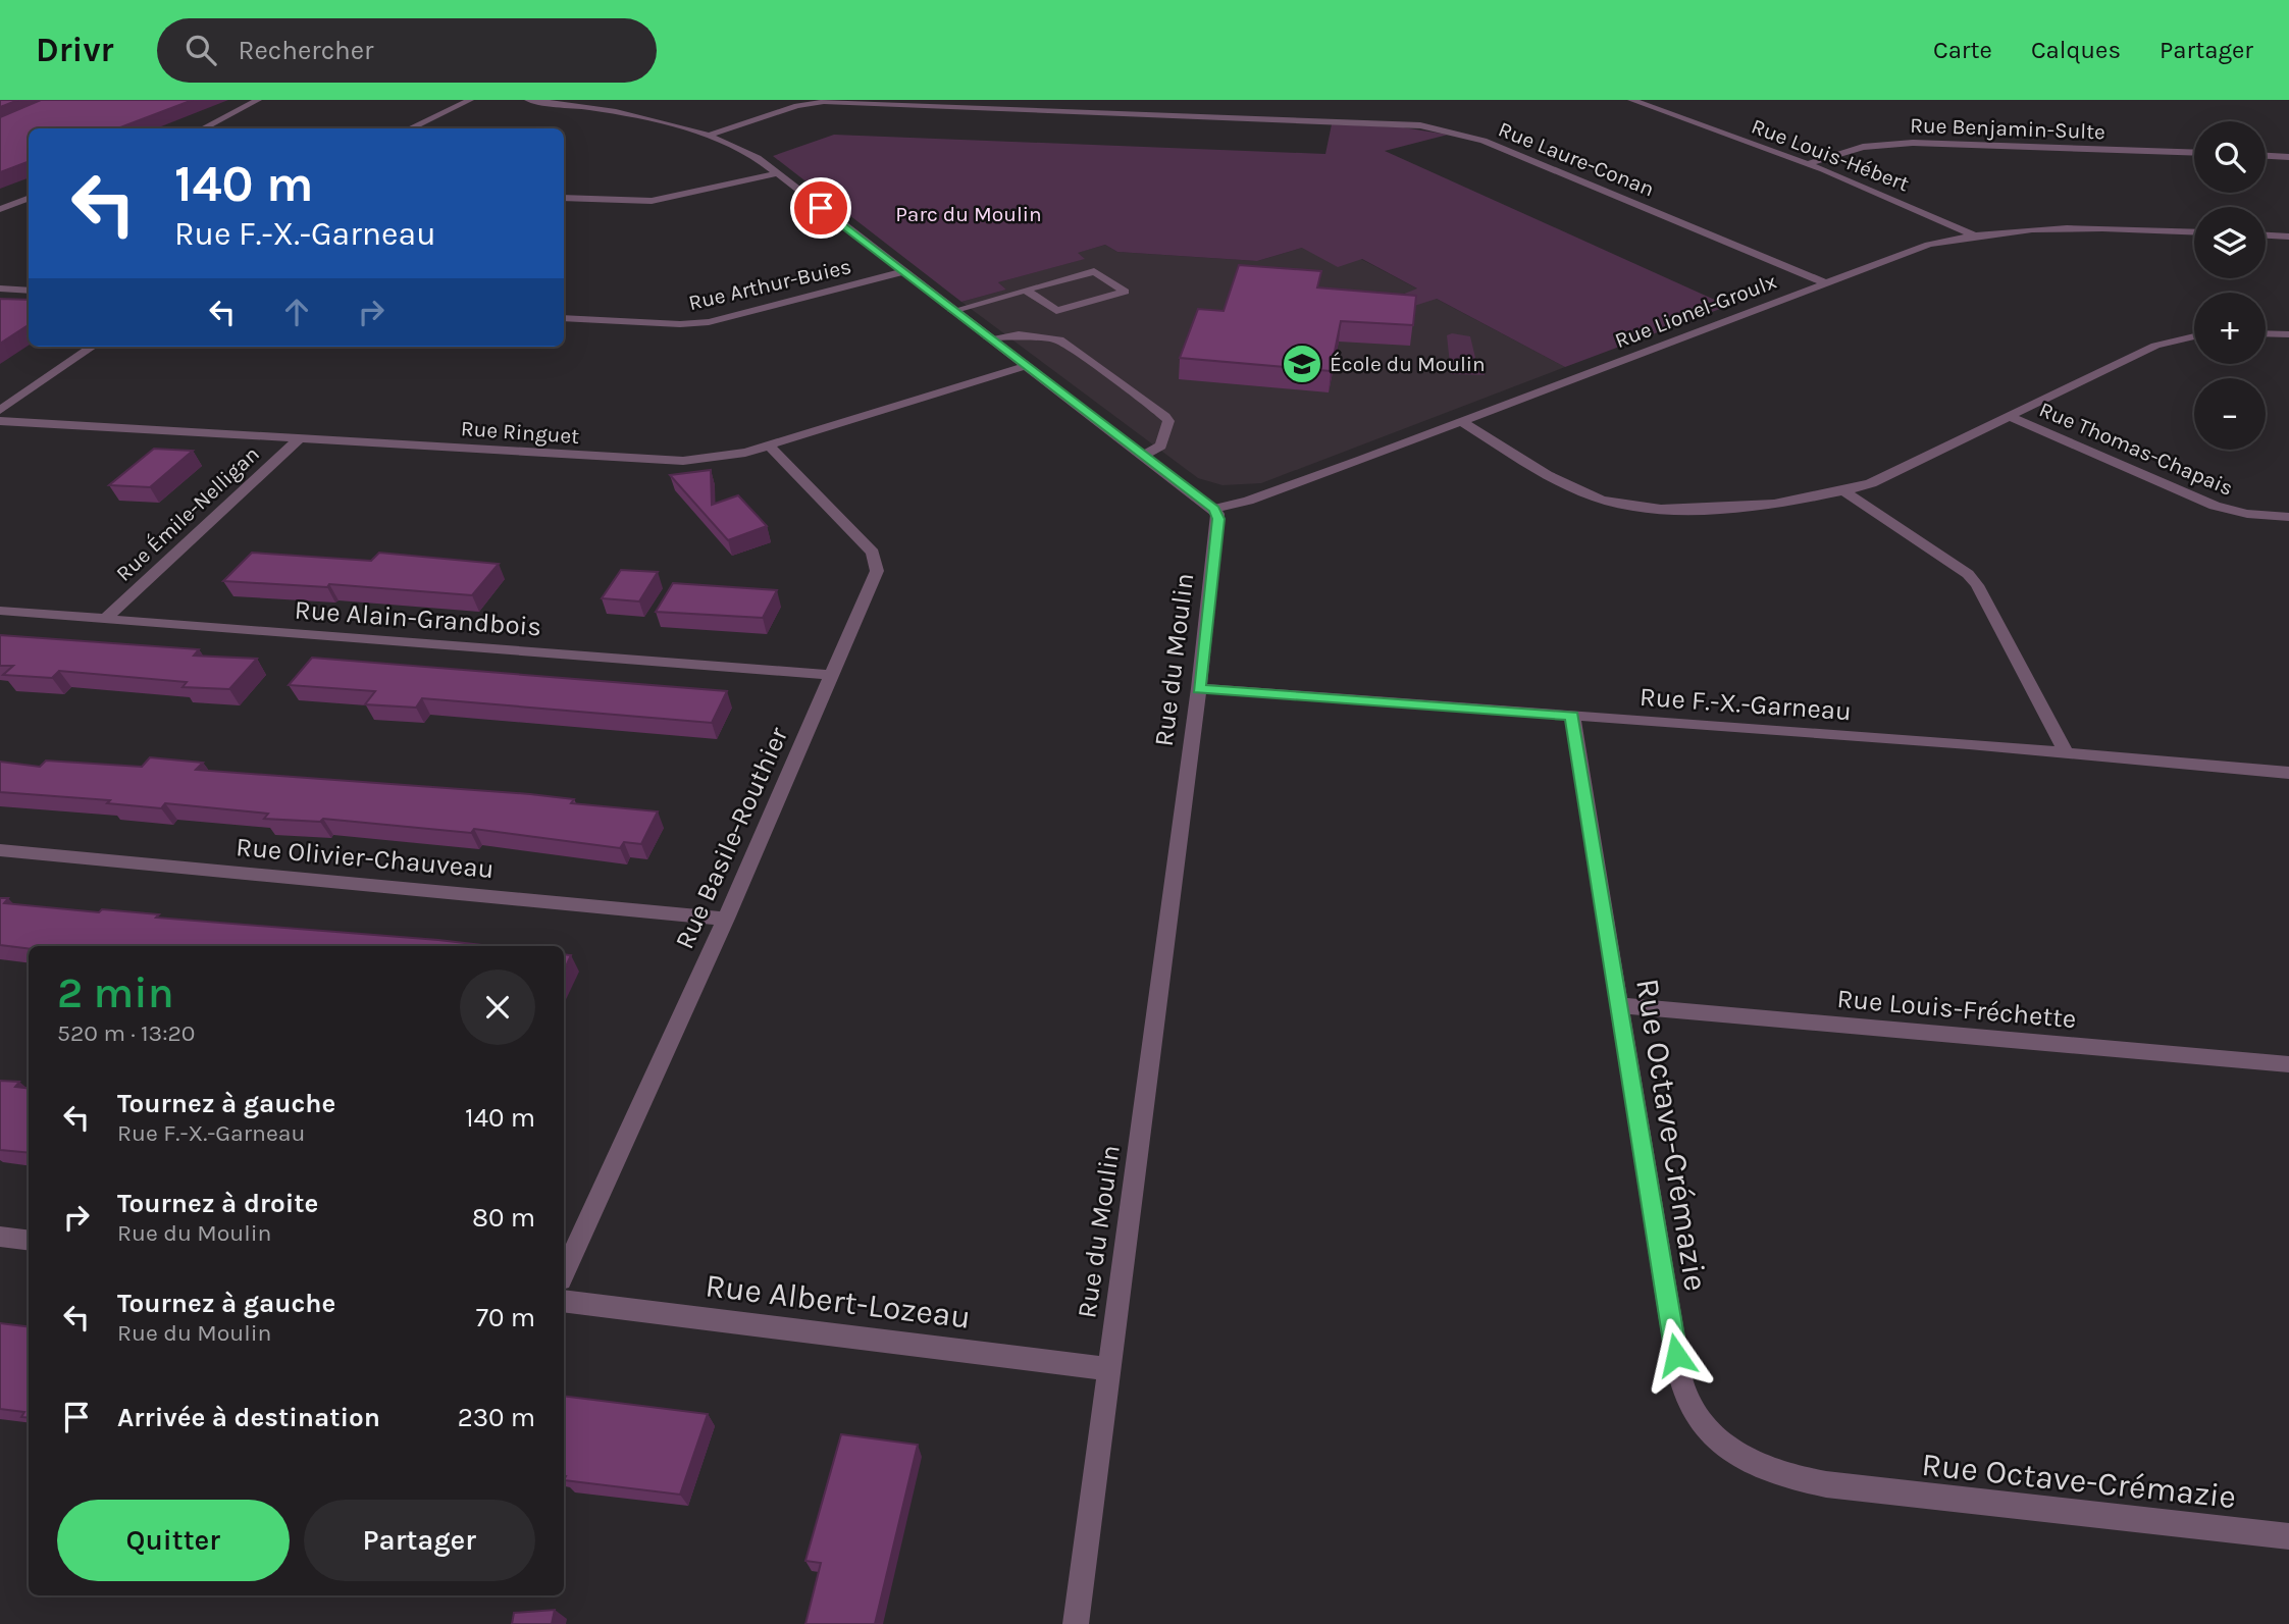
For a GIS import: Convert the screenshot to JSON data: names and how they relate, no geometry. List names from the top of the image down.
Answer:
{
  "streets": {
    "street": [
      "Rue Benjamin-Sulte",
      "Rue Louis-Hébert",
      "Rue Laure-Conan",
      "Rue Arthur-Buies",
      "Rue Lionel-Groulx",
      "Rue Ringuet",
      "Rue Thomas-Chapais",
      "Rue Émile-Nelligan",
      "Rue Alain-Grandbois",
      "Rue du Moulin",
      "Rue F.-X.-Garneau",
      "Rue Basile-Routhier",
      "Rue Olivier-Chauveau",
      "Rue Louis-Fréchette",
      "Rue Octave-Crémazie",
      "Rue Albert-Lozeau"
    ]
  },
  "crossings": [
    ["Rue Benjamin-Sulte", "Rue Louis-Hébert"],
    ["Rue Louis-Hébert", "Rue Lionel-Groulx"],
    ["Rue Laure-Conan", "Rue Lionel-Groulx"],
    ["Rue Lionel-Groulx", "Rue Thomas-Chapais"],
    ["Rue Lionel-Groulx", "Rue du Moulin"],
    ["Rue Ringuet", "Rue Émile-Nelligan"],
    ["Rue Ringuet", "Rue Basile-Routhier"],
    ["Rue Émile-Nelligan", "Rue Alain-Grandbois"],
    ["Rue Alain-Grandbois", "Rue Basile-Routhier"],
    ["Rue du Moulin", "Rue F.-X.-Garneau"],
    ["Rue du Moulin", "Rue Albert-Lozeau"],
    ["Rue F.-X.-Garneau", "Rue Octave-Crémazie"],
    ["Rue Basile-Routhier", "Rue Olivier-Chauveau"],
    ["Rue Louis-Fréchette", "Rue Octave-Crémazie"]
  ],
  "parks": ["Parc du Moulin"],
  "places": {
    "school or university": ["École du Moulin"]
  },
  "page": {
    "header": "Drivr",
    "search": "Rechercher",
    "nav": ["Carte", "Calques", "Partager"],
    "map_buttons": ["+", "−"],
    "turn": ["140 m", "Rue F.-X.-Garneau"],
    "heading": ["2 min", "520 m · 13:20"],
    "list": [
      {
        "name": "Tournez à gauche",
        "note": "Rue F.-X.-Garneau",
        "value": "140 m"
      },
      {
        "name": "Tournez à droite",
        "note": "Rue du Moulin",
        "value": "80 m"
      },
      {
        "name": "Tournez à gauche",
        "note": "Rue du Moulin",
        "value": "70 m"
      },
      {
        "name": "Arrivée à destination",
        "value": "230 m"
      }
    ],
    "buttons": ["Quitter", "Partager"]
  }
}
